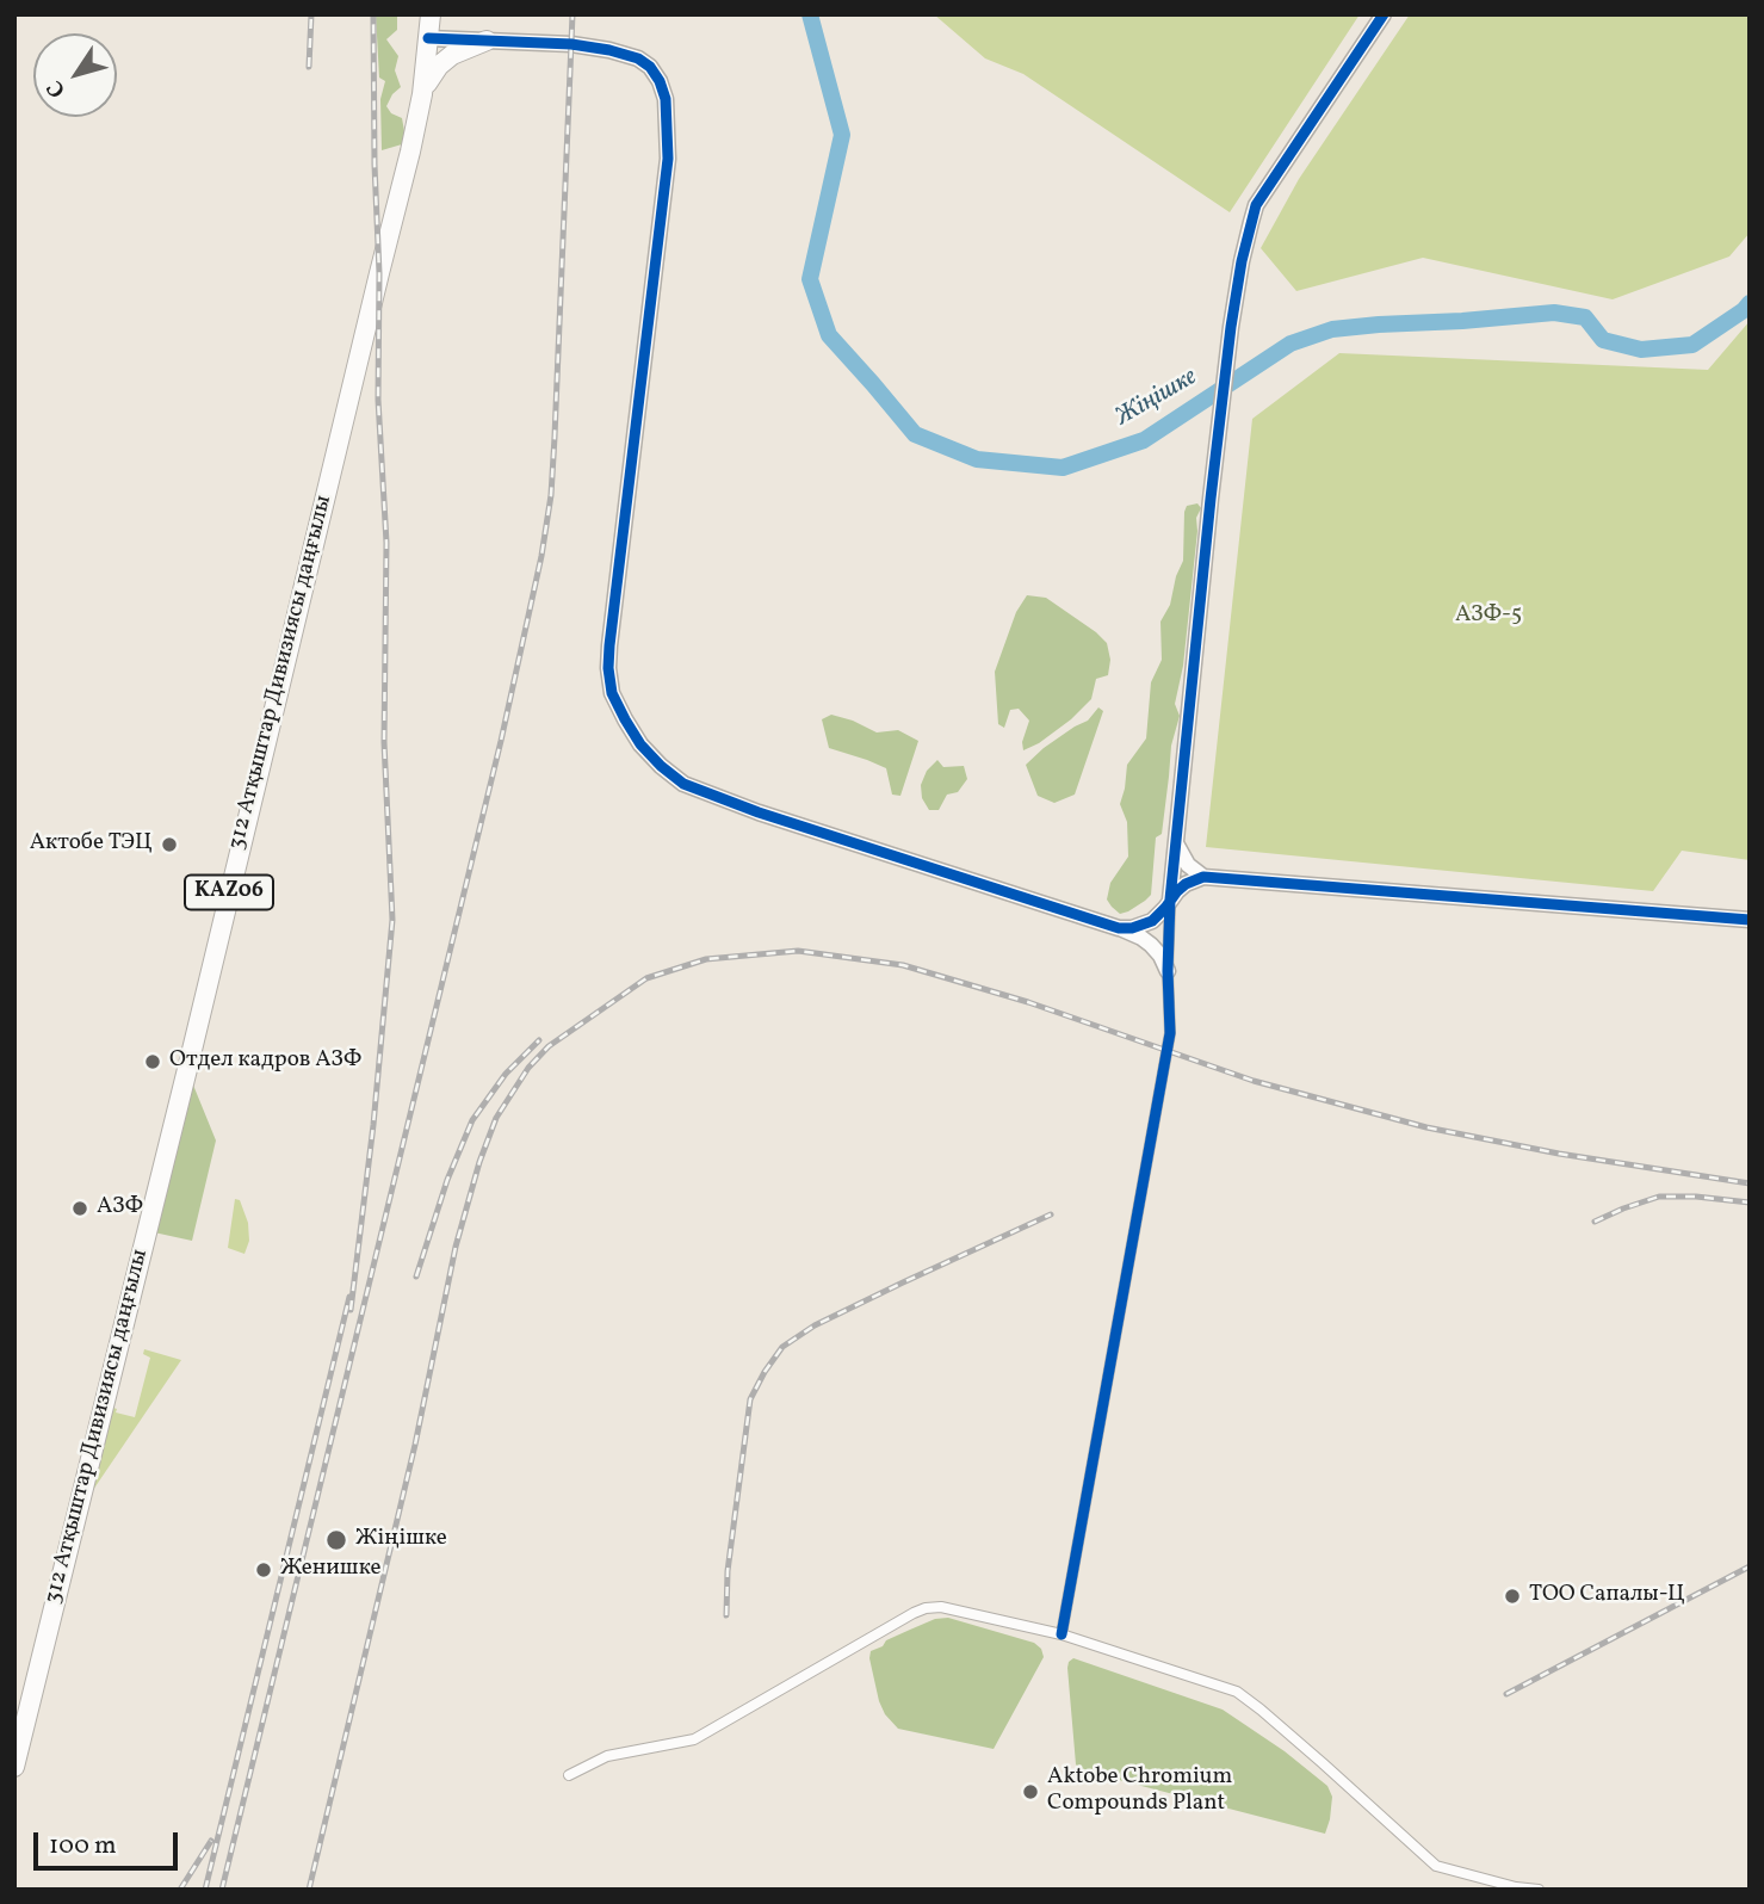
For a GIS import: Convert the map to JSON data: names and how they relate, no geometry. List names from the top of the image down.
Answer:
{
  "streets": {
    "highway": ["312 Атқыштар Дивизиясы даңғылы", "KАZ06"]
  },
  "water": ["Жіңішке"],
  "parks": ["АЗФ-5"],
  "places": [
    "Актобе ТЭЦ",
    "Отдел кадров АЗФ",
    "АЗФ",
    "Жіңішке",
    "Женишке",
    "ТОО Сапалы-Ц",
    "Aktobe Chromium Compounds Plant"
  ],
  "scale_bar": "100 m",
  "north": "bottom left"
}
